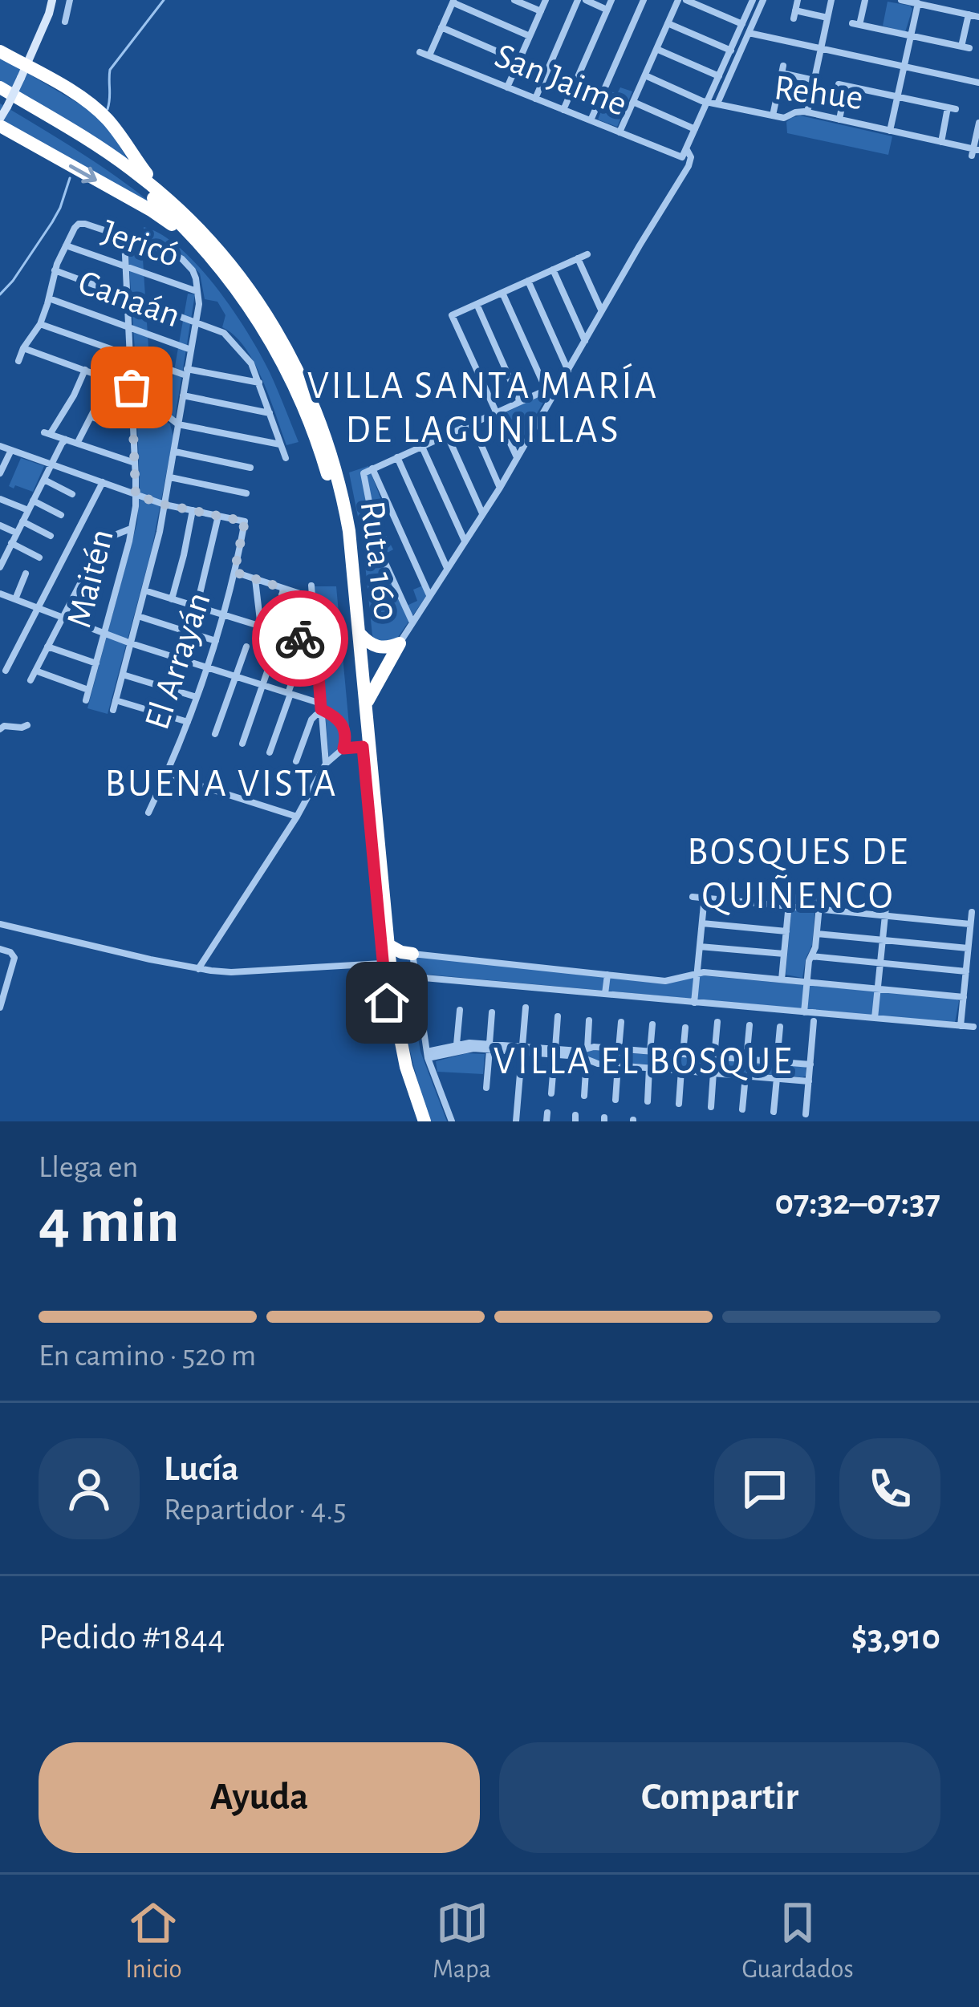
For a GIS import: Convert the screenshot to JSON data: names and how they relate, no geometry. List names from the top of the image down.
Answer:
{
  "streets": {
    "highway": ["Ruta 160"],
    "street": [
      "San Jaime",
      "Rehue",
      "Jericó",
      "Canaán",
      "Maitén",
      "El Arrayán"
    ]
  },
  "crossings": [
    ["Jericó", "Maitén"],
    ["Canaán", "Maitén"]
  ],
  "districts": [
    "VILLA SANTA MARÍA DE LAGUNILLAS",
    "BUENA VISTA",
    "BOSQUES DE QUIÑENCO",
    "VILLA EL BOSQUE"
  ],
  "page": {
    "heading": ["4 min", "Llega en", "07:32–07:37"],
    "panel": [
      "Lucía",
      "Repartidor · 4.5",
      "Pedido #1844",
      "$3,910"
    ],
    "bar": "En camino · 520 m",
    "buttons": ["Ayuda", "Compartir"],
    "tabs": ["Inicio", "Mapa", "Guardados"]
  }
}
